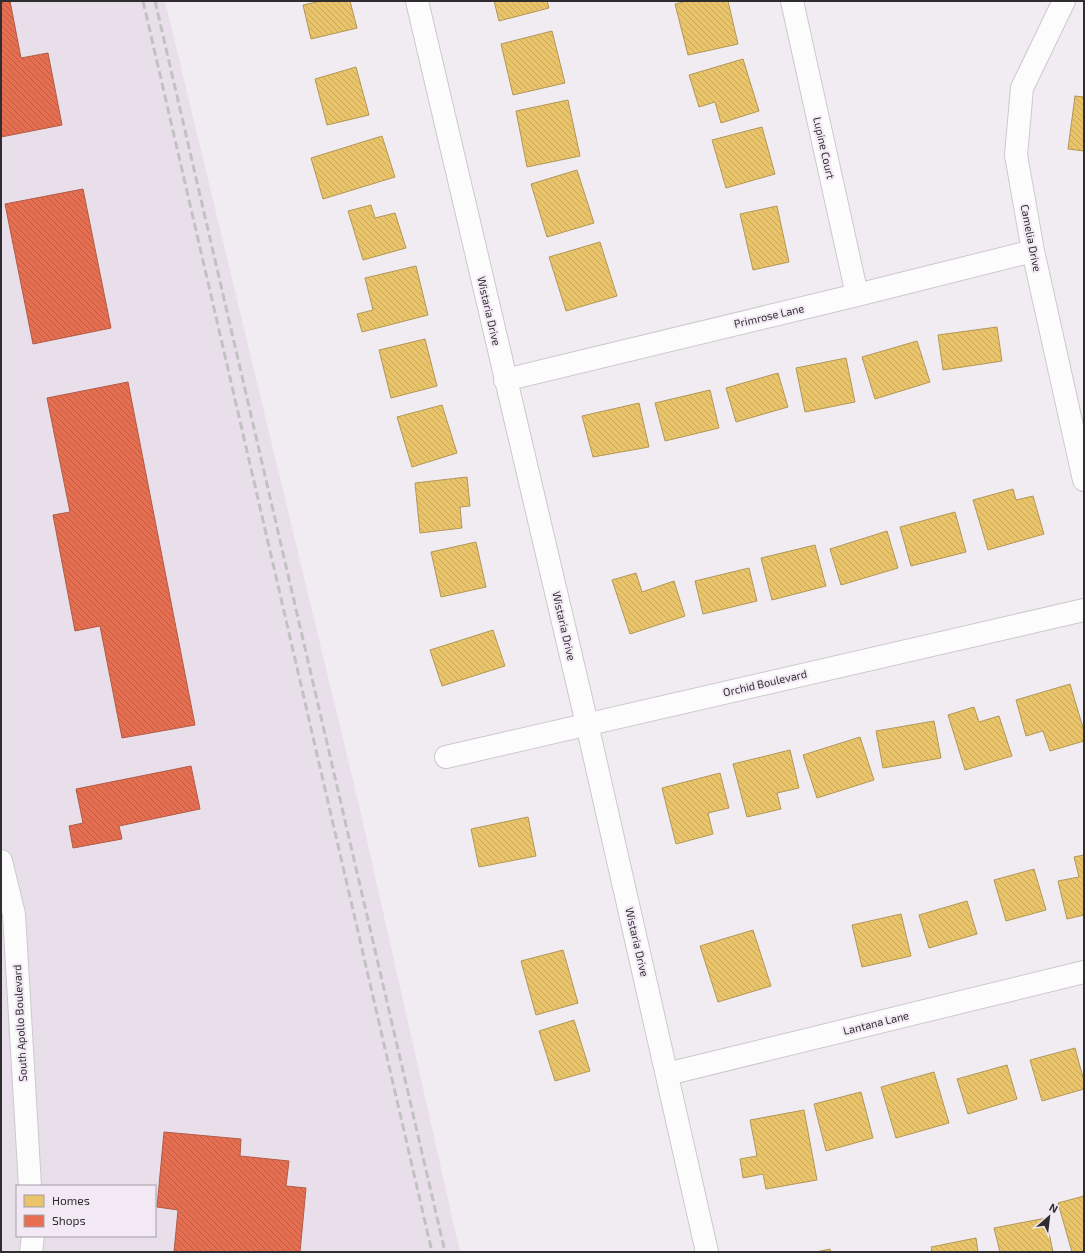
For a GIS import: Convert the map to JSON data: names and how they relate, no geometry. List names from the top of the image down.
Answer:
{
  "streets": {
    "street": [
      "Lupine Court",
      "Camelia Drive",
      "Wistaria Drive",
      "Primrose Lane",
      "Orchid Boulevard",
      "South Apollo Boulevard",
      "Lantana Lane"
    ]
  },
  "crossings": [
    ["Lupine Court", "Primrose Lane"],
    ["Camelia Drive", "Primrose Lane"],
    ["Wistaria Drive", "Primrose Lane"],
    ["Wistaria Drive", "Orchid Boulevard"],
    ["Wistaria Drive", "Lantana Lane"]
  ],
  "legend": ["Homes", "Shops"],
  "north": "top right"
}
